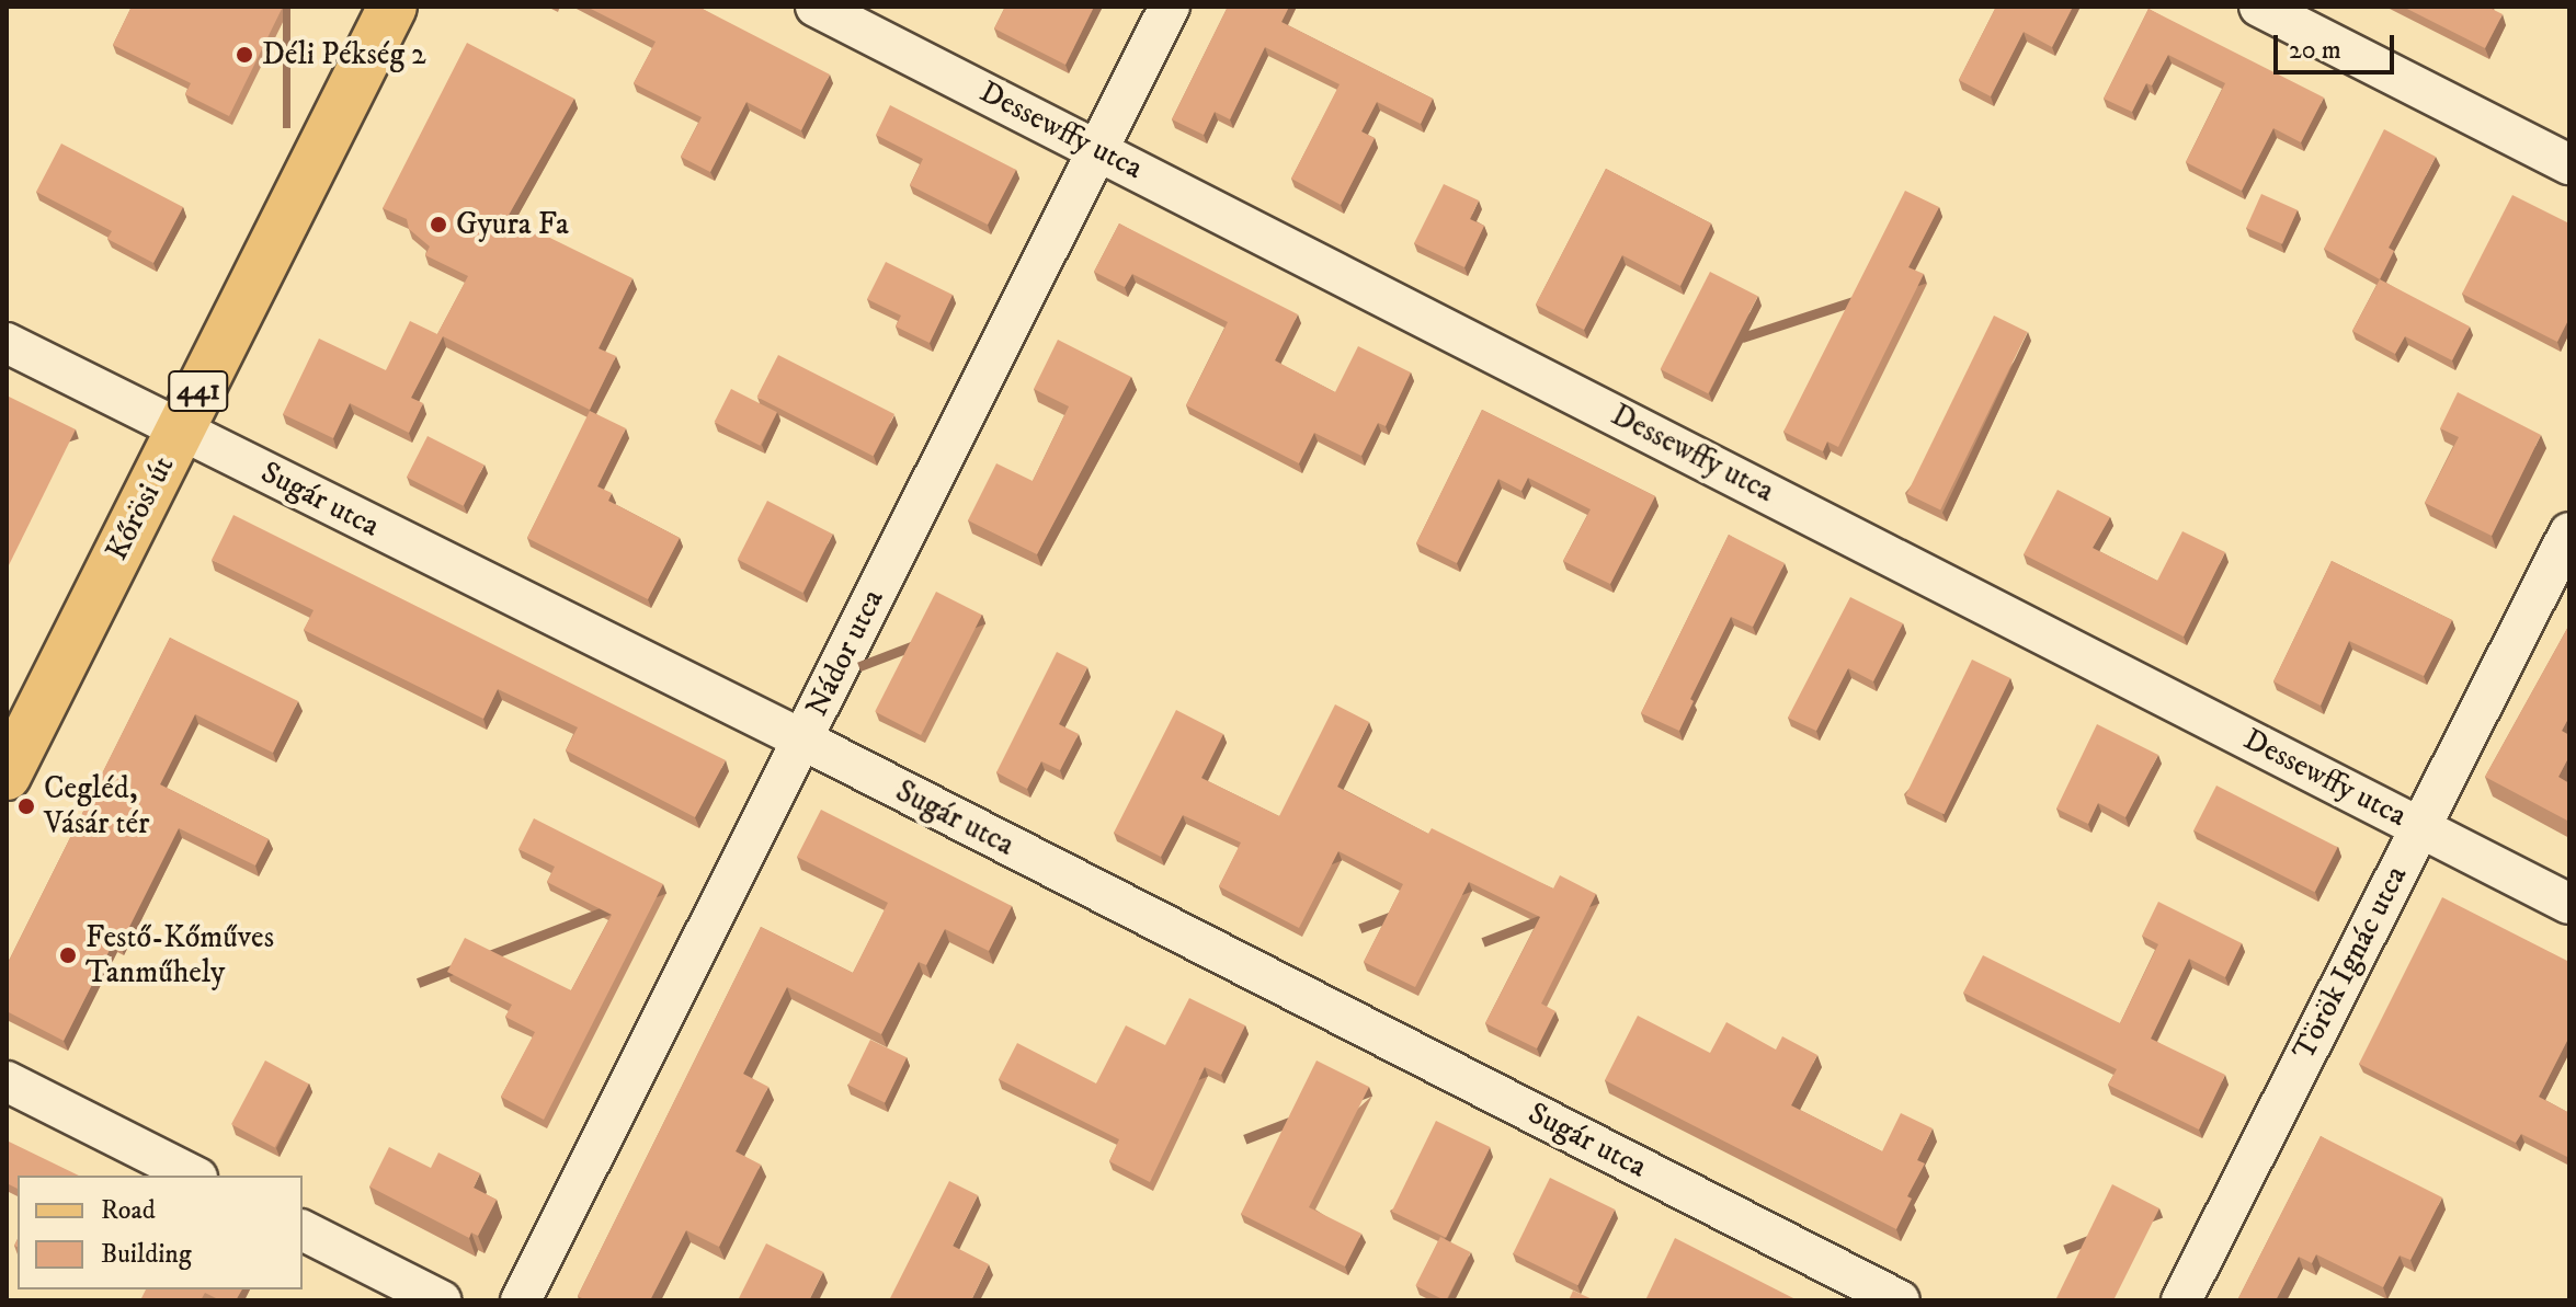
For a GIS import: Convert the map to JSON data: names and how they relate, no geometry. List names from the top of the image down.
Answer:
{
  "streets": {
    "main road": ["441", "Kőrösi út"],
    "street": [
      "Dessewffy utca",
      "Sugár utca",
      "Nádor utca",
      "Török Ignác utca"
    ]
  },
  "crossings": [
    ["Dessewffy utca", "Nádor utca"],
    ["Dessewffy utca", "Török Ignác utca"],
    ["Sugár utca", "Kőrösi út"],
    ["Sugár utca", "Nádor utca"]
  ],
  "places": [
    "Déli Pékség 2",
    "Gyura Fa",
    "Cegléd, Vásár tér",
    "Festő-Kőműves Tanműhely"
  ],
  "legend": ["Road", "Building"],
  "scale_bar": "20 m"
}
